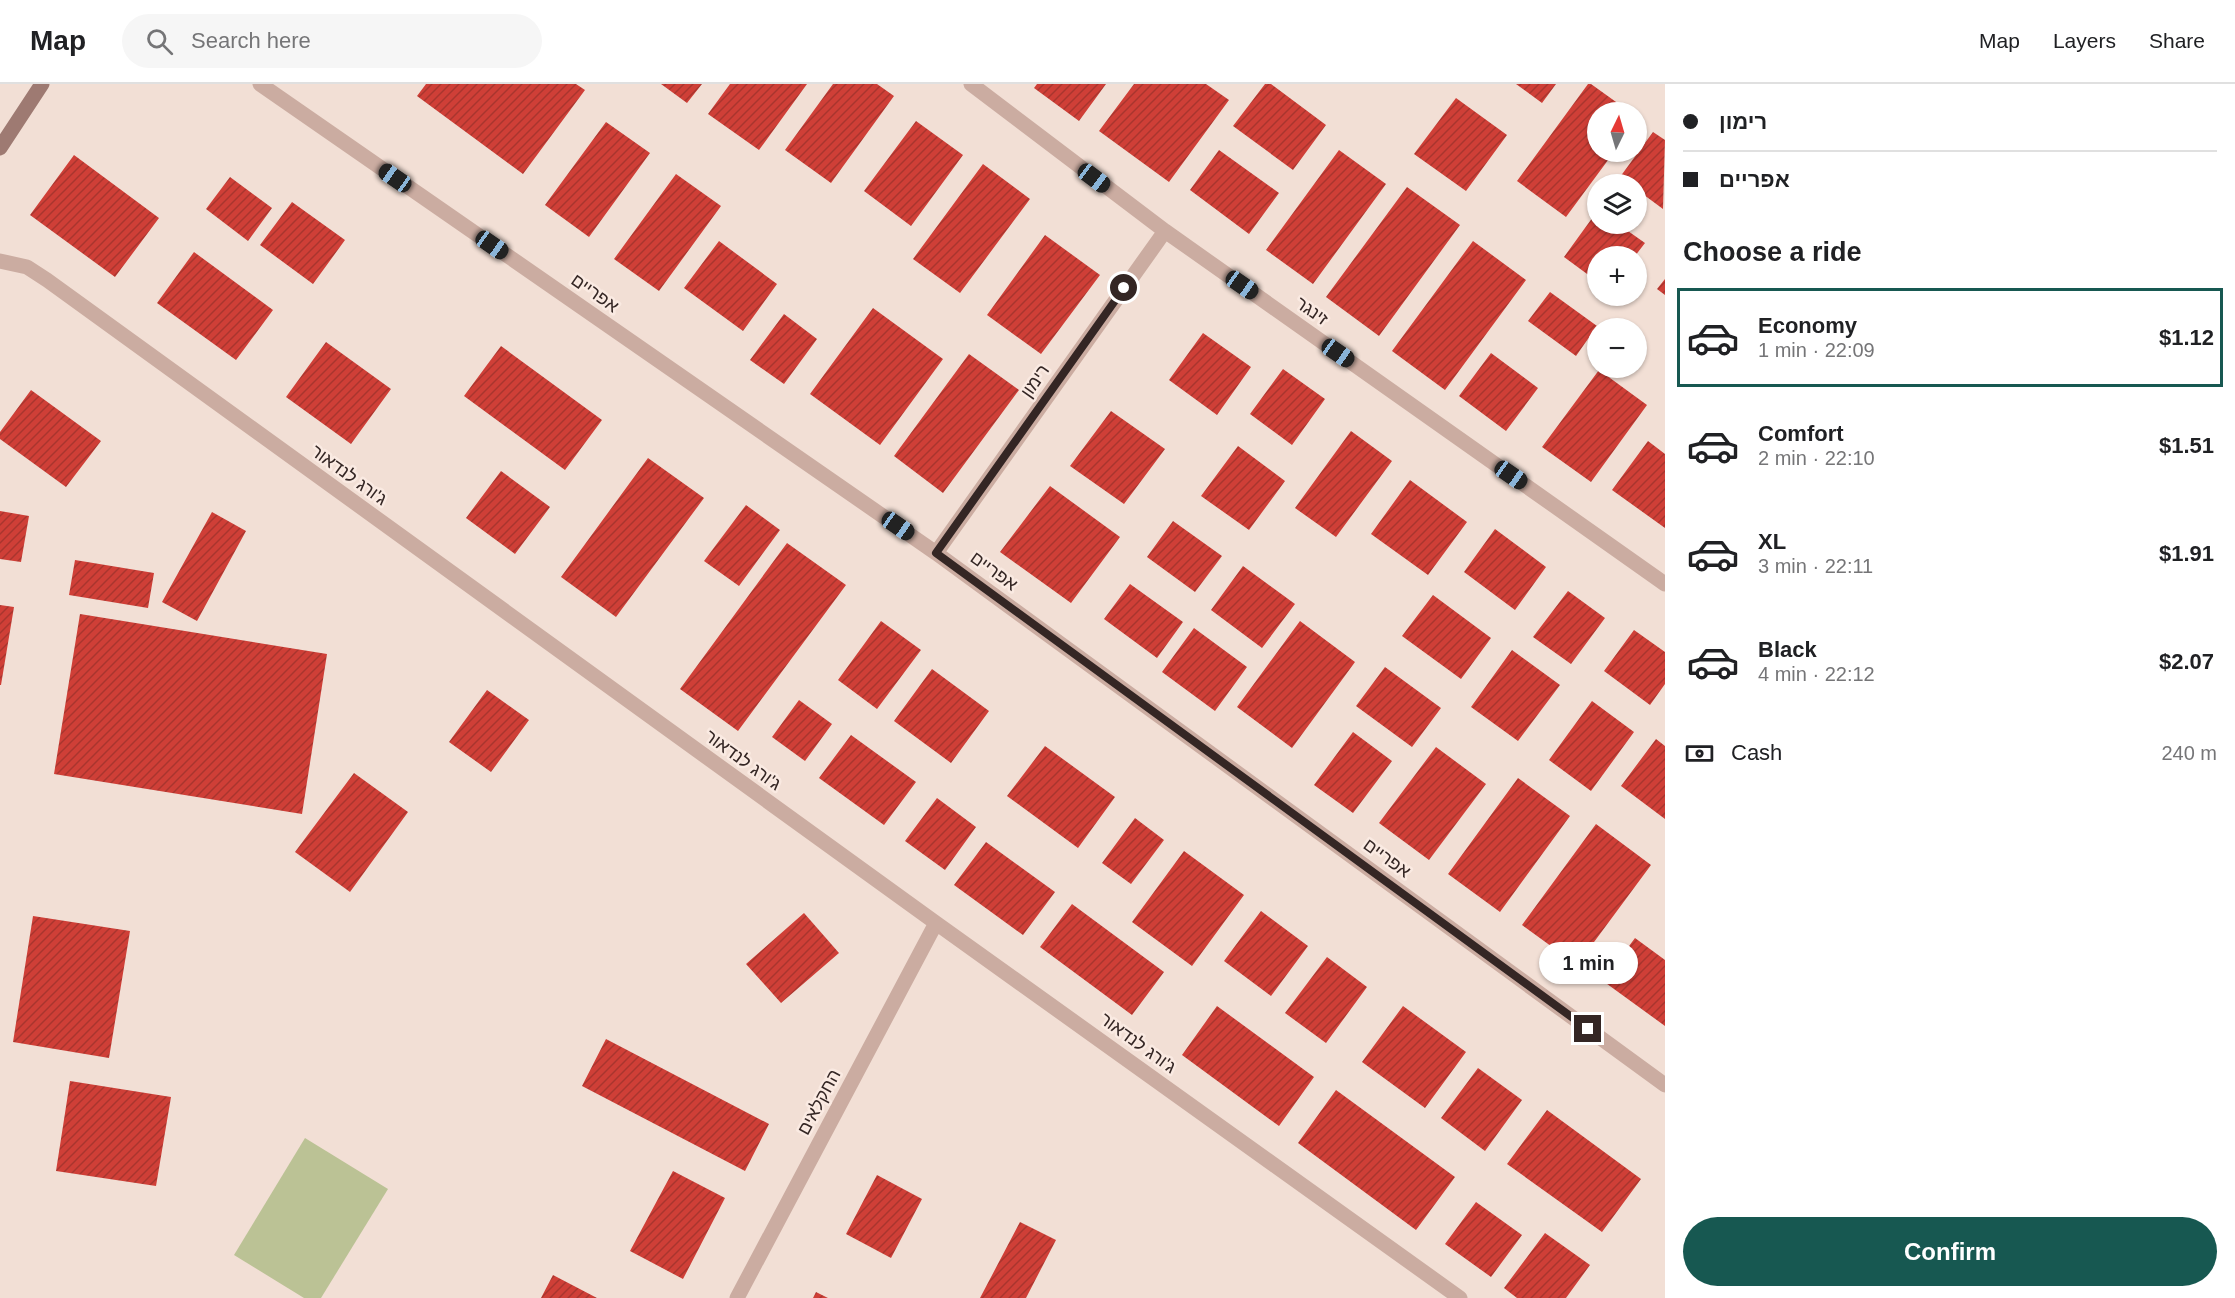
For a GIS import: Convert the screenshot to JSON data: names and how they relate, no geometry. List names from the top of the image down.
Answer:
{
  "streets": {
    "street": [
      "אפריים",
      "זינגר",
      "רימון",
      "ג'ורג לנדאור",
      "החקלאים"
    ]
  },
  "crossings": [
    ["אפריים", "רימון"],
    ["זינגר", "רימון"],
    ["ג'ורג לנדאור", "החקלאים"]
  ],
  "north": "top",
  "page": {
    "header": "Map",
    "search": "Search here",
    "nav": ["Map", "Layers", "Share"],
    "banner": ["רימון", "אפריים"],
    "map_buttons": ["+", "−"],
    "heading": "Choose a ride",
    "list": [
      {
        "name": "Economy",
        "note": "1 min · 22:09",
        "value": "$1.12"
      },
      {
        "name": "Comfort",
        "note": "2 min · 22:10",
        "value": "$1.51"
      },
      {
        "name": "XL",
        "note": "3 min · 22:11",
        "value": "$1.91"
      },
      {
        "name": "Black",
        "note": "4 min · 22:12",
        "value": "$2.07"
      }
    ],
    "pay": ["Cash", "240 m"],
    "bubble": "1 min",
    "buttons": "Confirm"
  }
}
